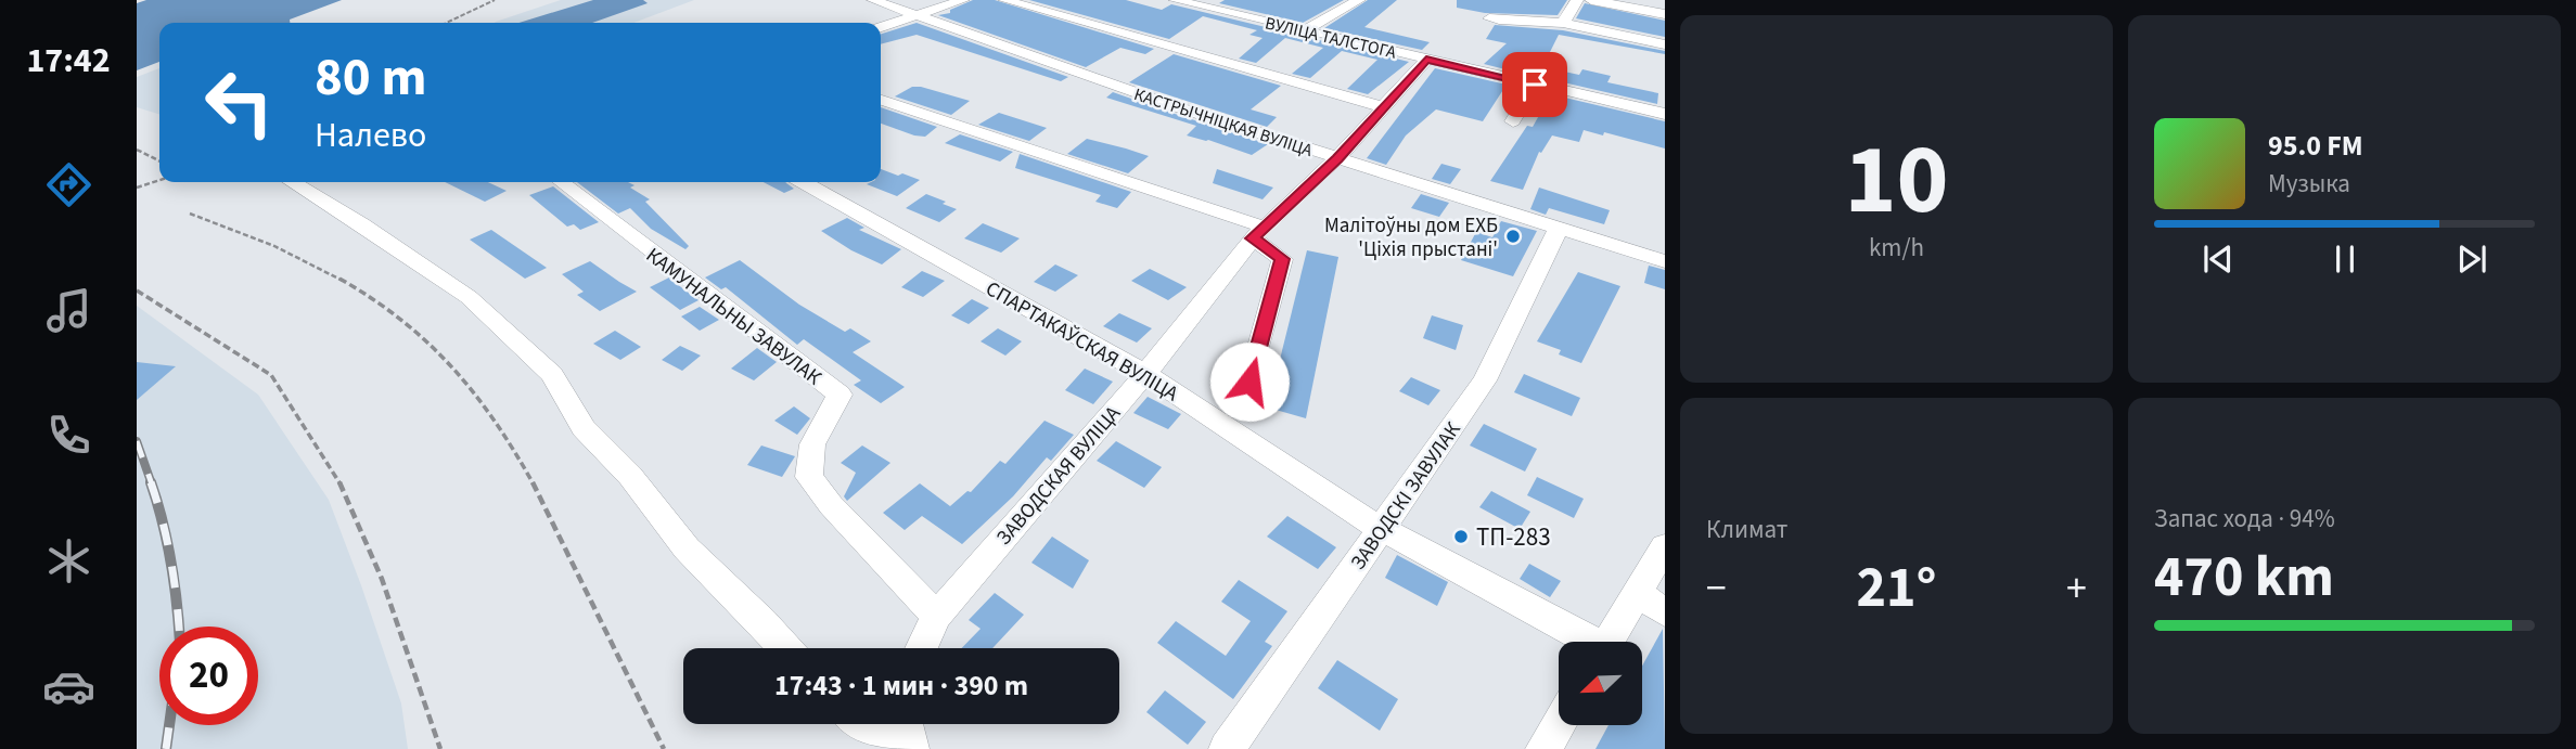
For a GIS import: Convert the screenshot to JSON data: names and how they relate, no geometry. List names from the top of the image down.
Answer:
{
  "streets": {
    "street": [
      "ВУЛІЦА ТАЛСТОГА",
      "КАСТРЫЧНІЦКАЯ ВУЛІЦА",
      "КАМУНАЛЬНЫ ЗАВУЛАК",
      "СПАРТАКАЎСКАЯ ВУЛІЦА",
      "ЗАВОДСКАЯ ВУЛІЦА",
      "ЗАВОДСКІ ЗАВУЛАК"
    ]
  },
  "crossings": [
    ["ВУЛІЦА ТАЛСТОГА", "ЗАВОДСКАЯ ВУЛІЦА"],
    ["КАСТРЫЧНІЦКАЯ ВУЛІЦА", "ЗАВОДСКАЯ ВУЛІЦА"],
    ["КАСТРЫЧНІЦКАЯ ВУЛІЦА", "ЗАВОДСКІ ЗАВУЛАК"],
    ["КАМУНАЛЬНЫ ЗАВУЛАК", "ЗАВОДСКАЯ ВУЛІЦА"],
    ["СПАРТАКАЎСКАЯ ВУЛІЦА", "ЗАВОДСКАЯ ВУЛІЦА"],
    ["СПАРТАКАЎСКАЯ ВУЛІЦА", "ЗАВОДСКІ ЗАВУЛАК"]
  ],
  "places": ["Малітоўны дом ЕХБ 'Ціхія прыстані'", "ТП-283"],
  "north": "bottom left",
  "page": {
    "tabs": "17:42",
    "tile": [
      ["10", "km/h"],
      "Климат",
      ["Запас хода · 94%", "470 km"]
    ],
    "turn": ["80 m", "Налево"],
    "song": ["95.0 FM", "Музыка"],
    "heat": ["−", "21°", "+"],
    "limit": "20",
    "trip": "17:43 · 1 мин · 390 m"
  }
}
